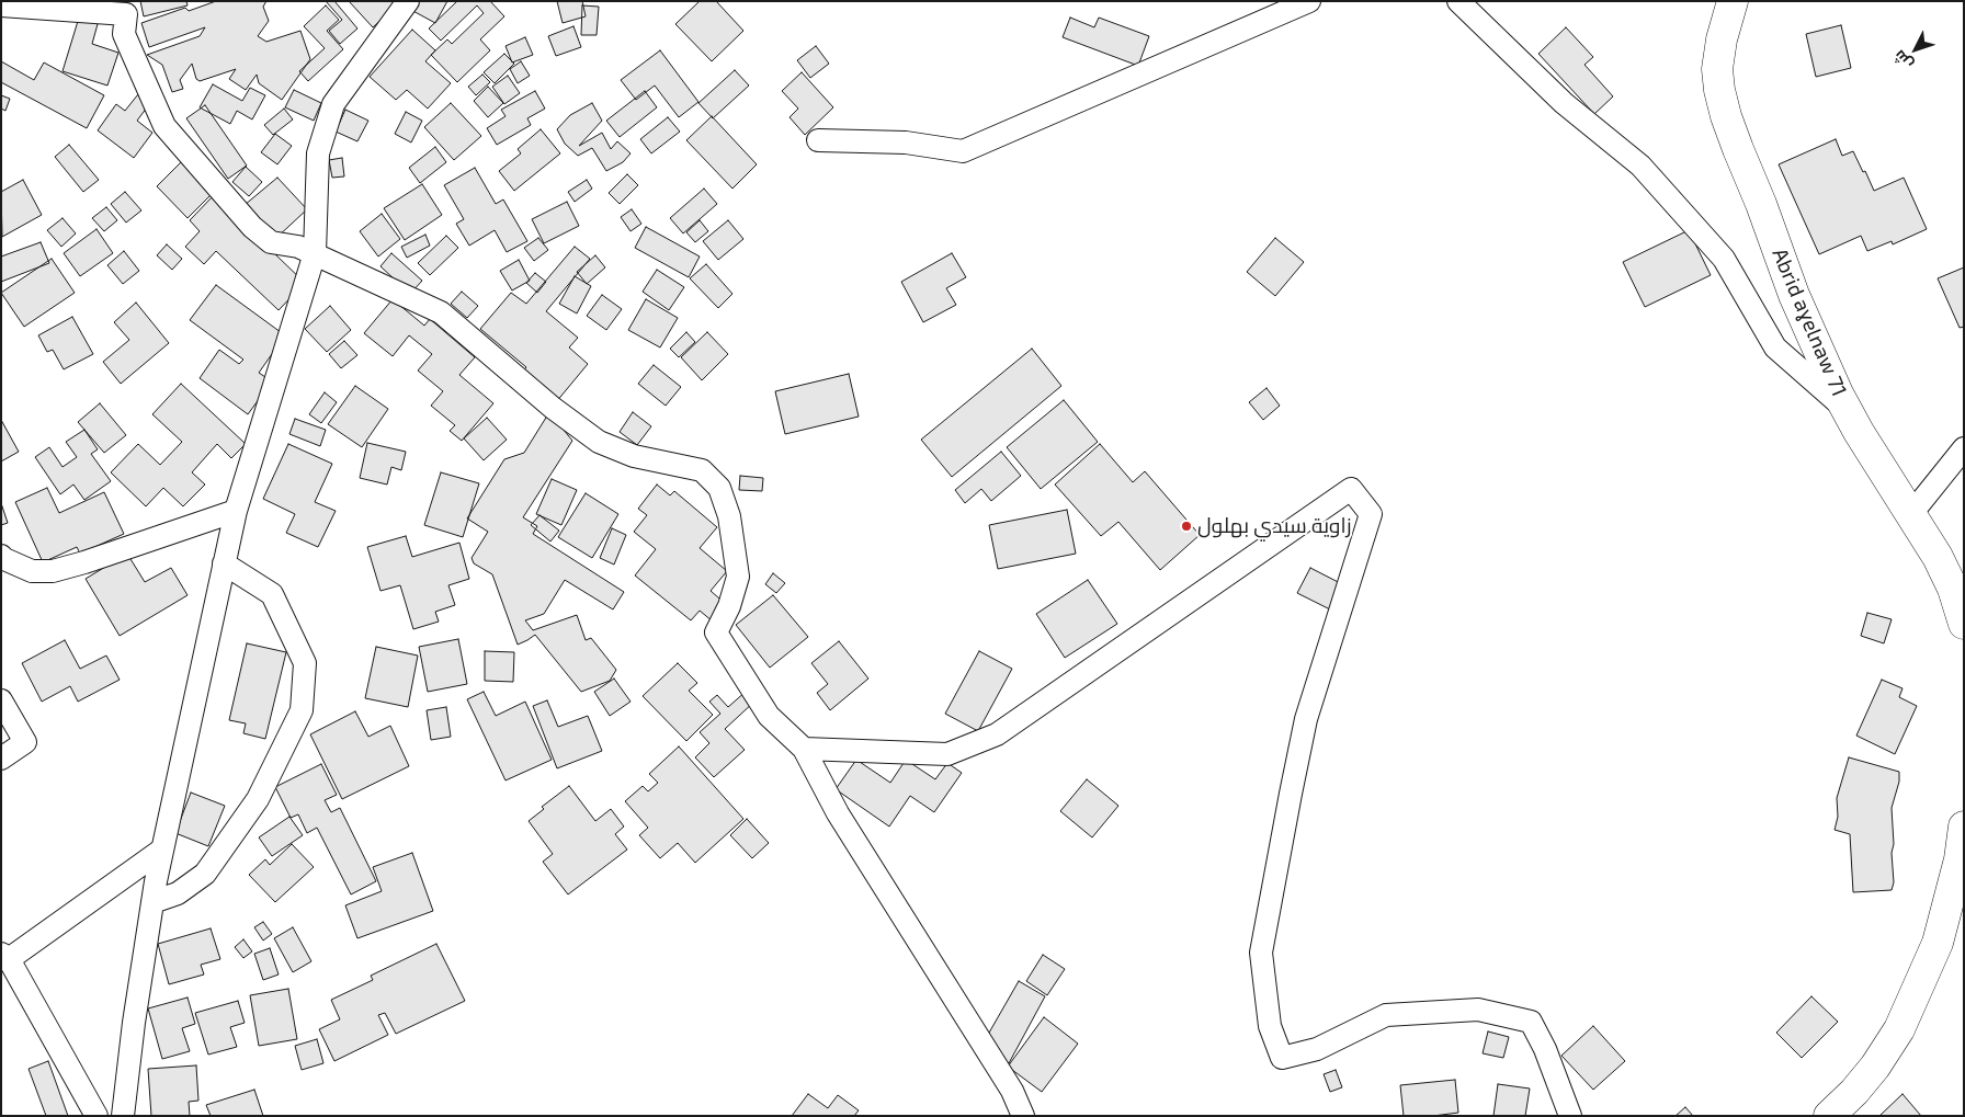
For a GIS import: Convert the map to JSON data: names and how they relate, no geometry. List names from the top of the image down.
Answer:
{
  "streets": {
    "main road": ["Abrid aɣelnaw 71"]
  },
  "places": ["زاوية سيدي بهلول"],
  "north": "bottom left"
}
